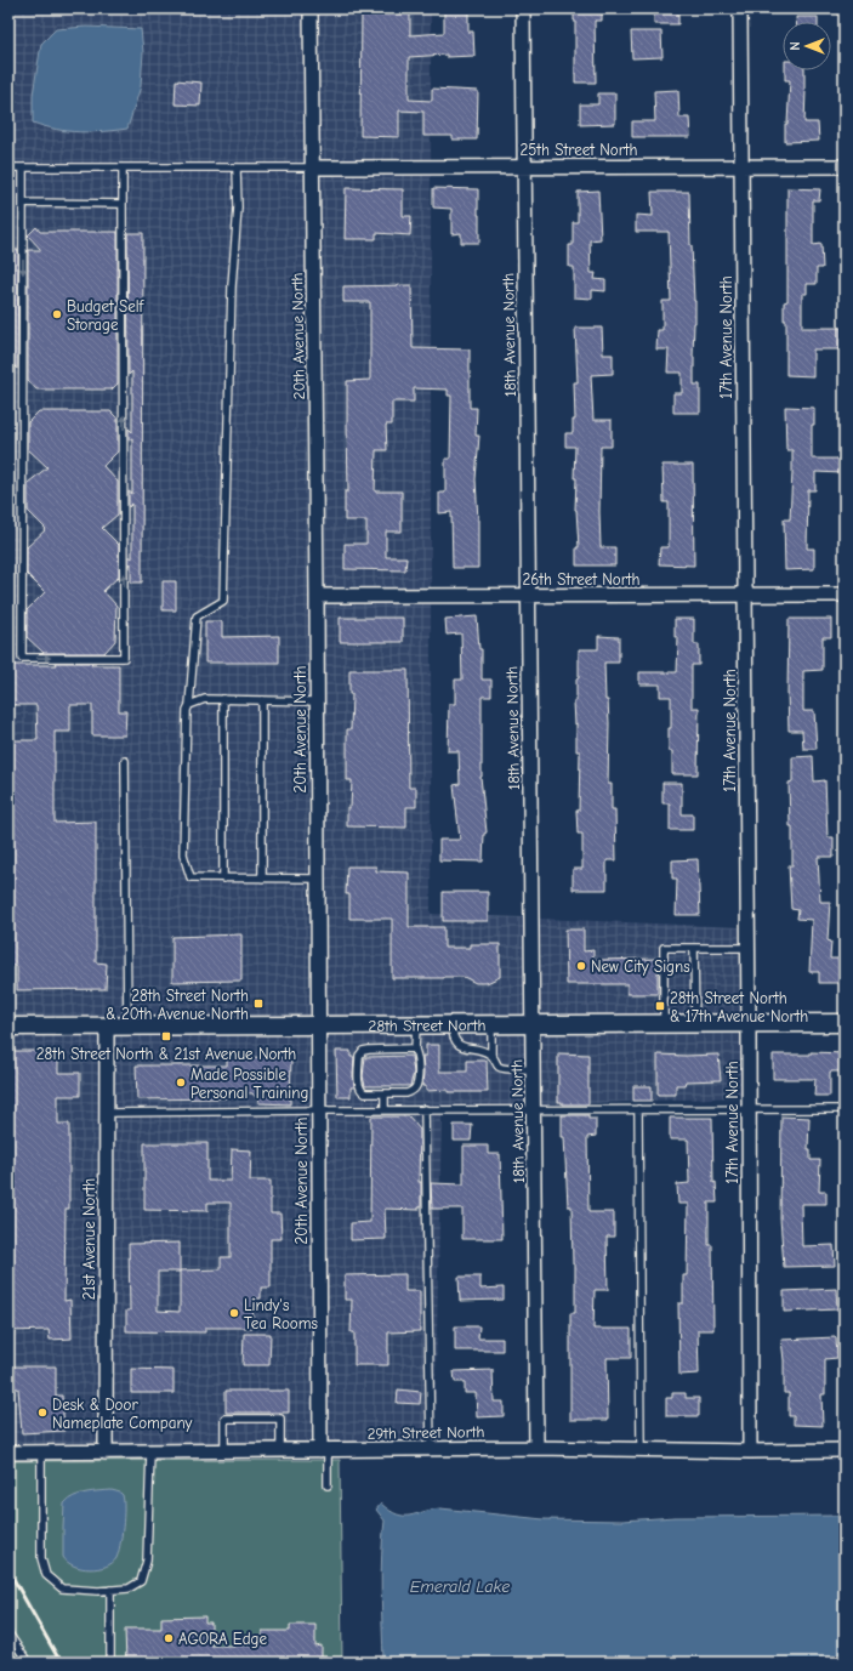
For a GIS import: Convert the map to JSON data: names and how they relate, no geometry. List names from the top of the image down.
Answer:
{
  "streets": {
    "street": [
      "25th Street North",
      "18th Avenue North",
      "20th Avenue North",
      "17th Avenue North",
      "26th Street North",
      "28th Street North",
      "21st Avenue North",
      "29th Street North"
    ]
  },
  "crossings": [
    ["25th Street North", "18th Avenue North"],
    ["25th Street North", "20th Avenue North"],
    ["25th Street North", "17th Avenue North"],
    ["18th Avenue North", "26th Street North"],
    ["18th Avenue North", "28th Street North"],
    ["18th Avenue North", "29th Street North"],
    ["20th Avenue North", "26th Street North"],
    ["20th Avenue North", "28th Street North"],
    ["20th Avenue North", "29th Street North"],
    ["17th Avenue North", "26th Street North"],
    ["17th Avenue North", "28th Street North"],
    ["17th Avenue North", "29th Street North"],
    ["28th Street North", "21st Avenue North"],
    ["21st Avenue North", "29th Street North"]
  ],
  "water": ["Emerald Lake"],
  "places": {
    "other": [
      "Budget Self Storage",
      "New City Signs",
      "Made Possible Personal Training",
      "Lindy's Tea Rooms",
      "Desk & Door Nameplate Company",
      "AGORA Edge"
    ],
    "transit": ["28th Street North & 20th Avenue North", "28th Street North & 17th Avenue North", "28th Street North & 21st Avenue North"]
  },
  "north": "left"
}
